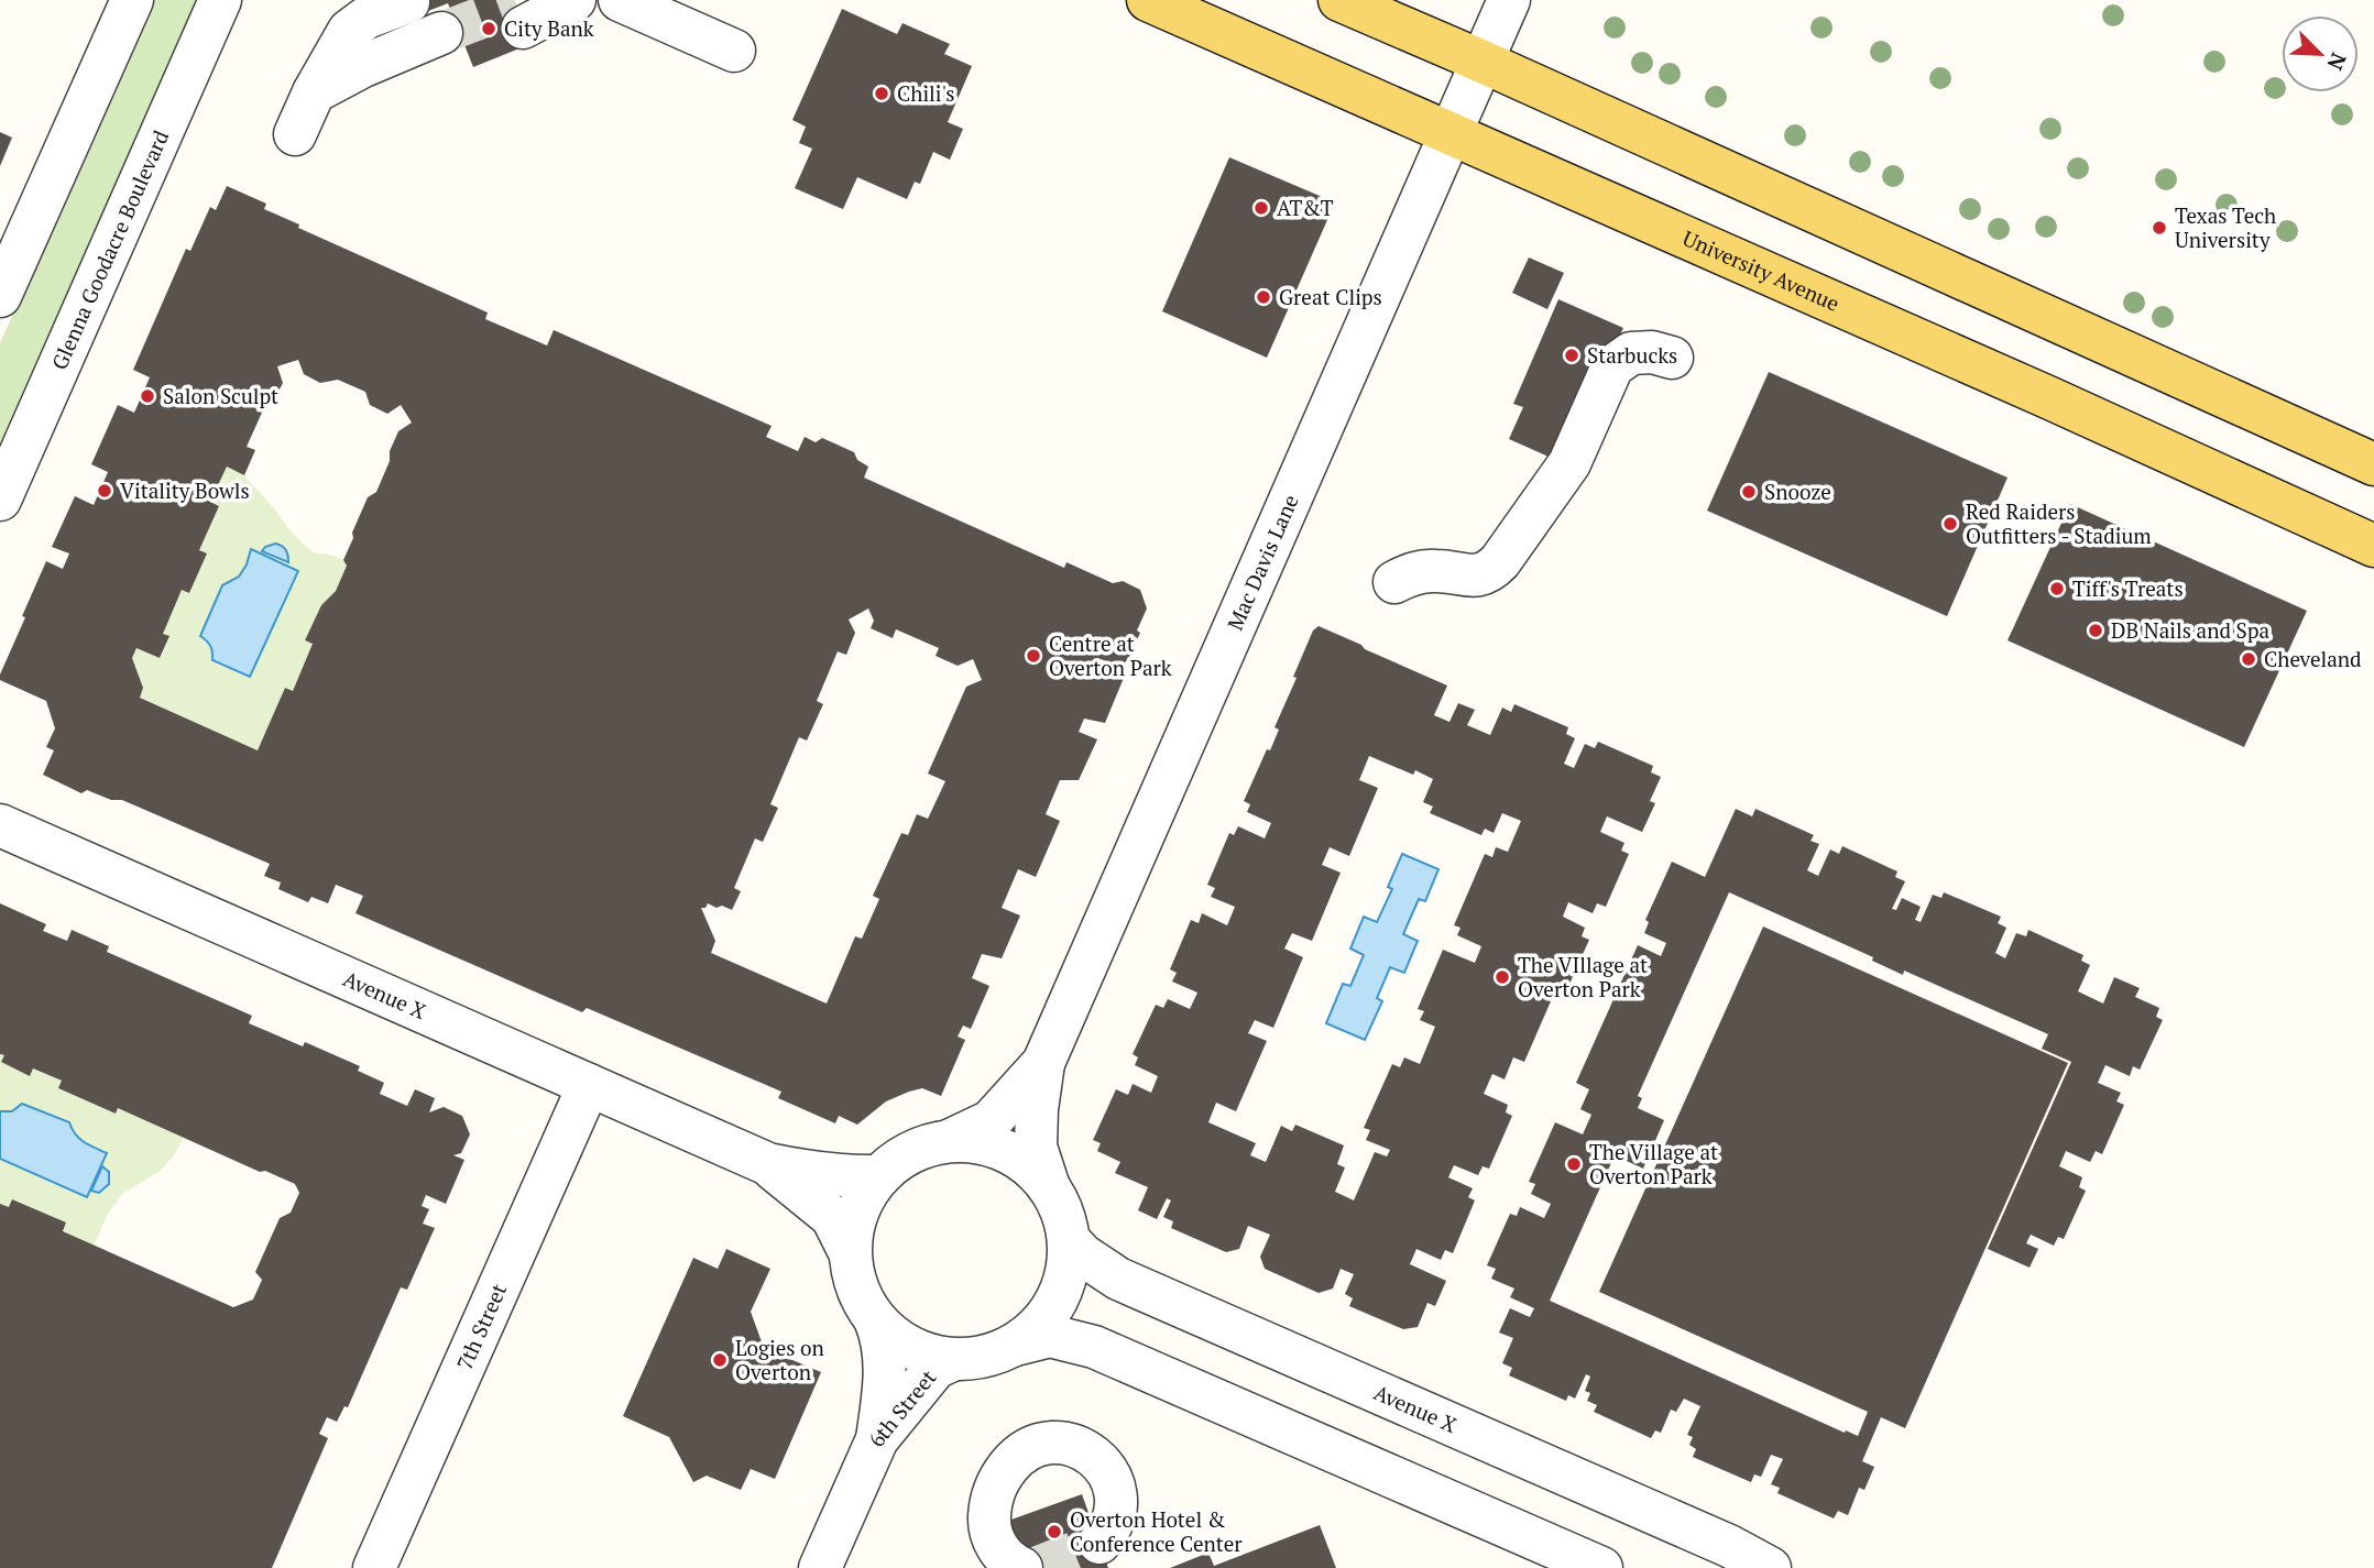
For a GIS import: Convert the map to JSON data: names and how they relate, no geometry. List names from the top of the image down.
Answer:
{
  "streets": {
    "main road": ["University Avenue"],
    "street": [
      "Glenna Goodacre Boulevard",
      "Mac Davis Lane",
      "Avenue X",
      "7th Street",
      "6th Street"
    ]
  },
  "crossings": [
    ["University Avenue", "Mac Davis Lane"],
    ["Avenue X", "7th Street"],
    ["Avenue X", "6th Street"]
  ],
  "places": [
    "City Bank",
    "Chili's",
    "AT&T",
    "Texas Tech University",
    "Great Clips",
    "Starbucks",
    "Salon Sculpt",
    "Vitality Bowls",
    "Snooze",
    "Red Raiders Outfitters - Stadium",
    "Tiff's Treats",
    "DB Nails and Spa",
    "Centre at Overton Park",
    "Cheveland",
    "The VIllage at Overton Park",
    "The Village at Overton Park",
    "Logies on Overton",
    "Overton Hotel & Conference Center"
  ],
  "north": "bottom right"
}
